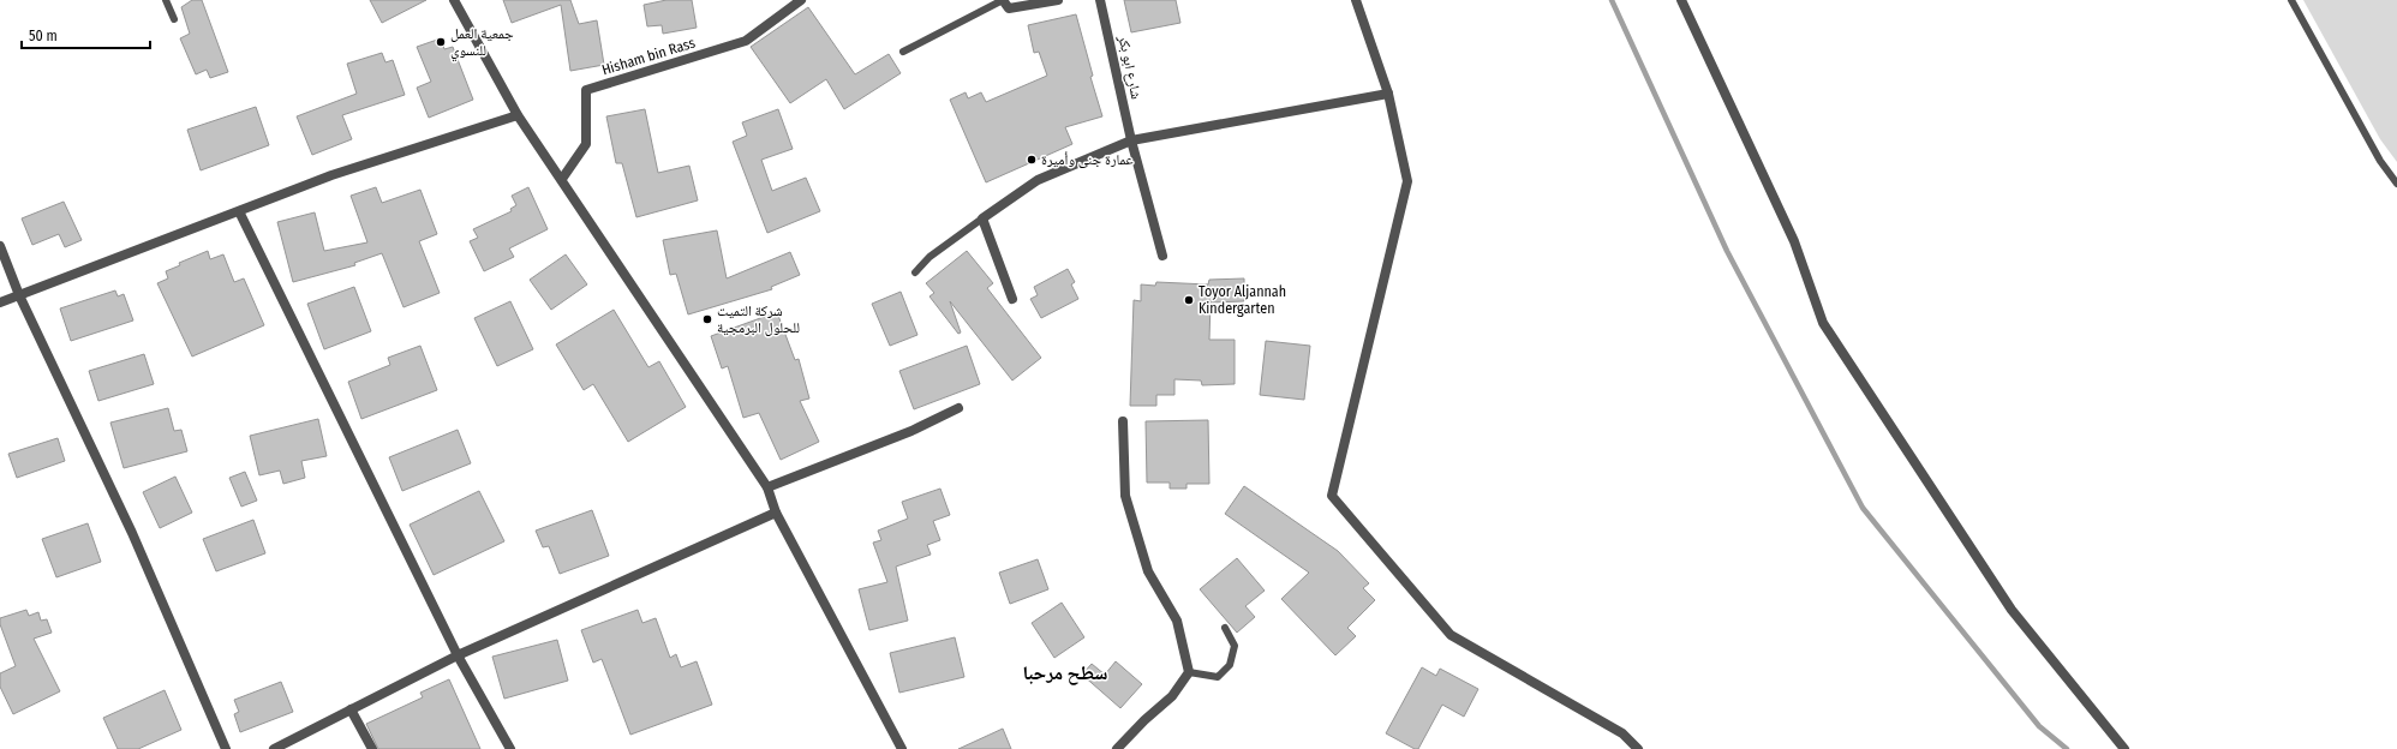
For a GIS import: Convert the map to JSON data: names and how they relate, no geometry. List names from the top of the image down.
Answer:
{
  "streets": {
    "street": ["Hisham bin Rass", "شارع ابو بكر"]
  },
  "districts": ["سطح مرحبا"],
  "places": [
    "جمعية العمل للنسوي",
    "عمارة جنى وأميرة",
    "Toyor Aljannah Kindergarten",
    "شركة التميت للحلول البرمجية"
  ],
  "scale_bar": "50 m"
}
